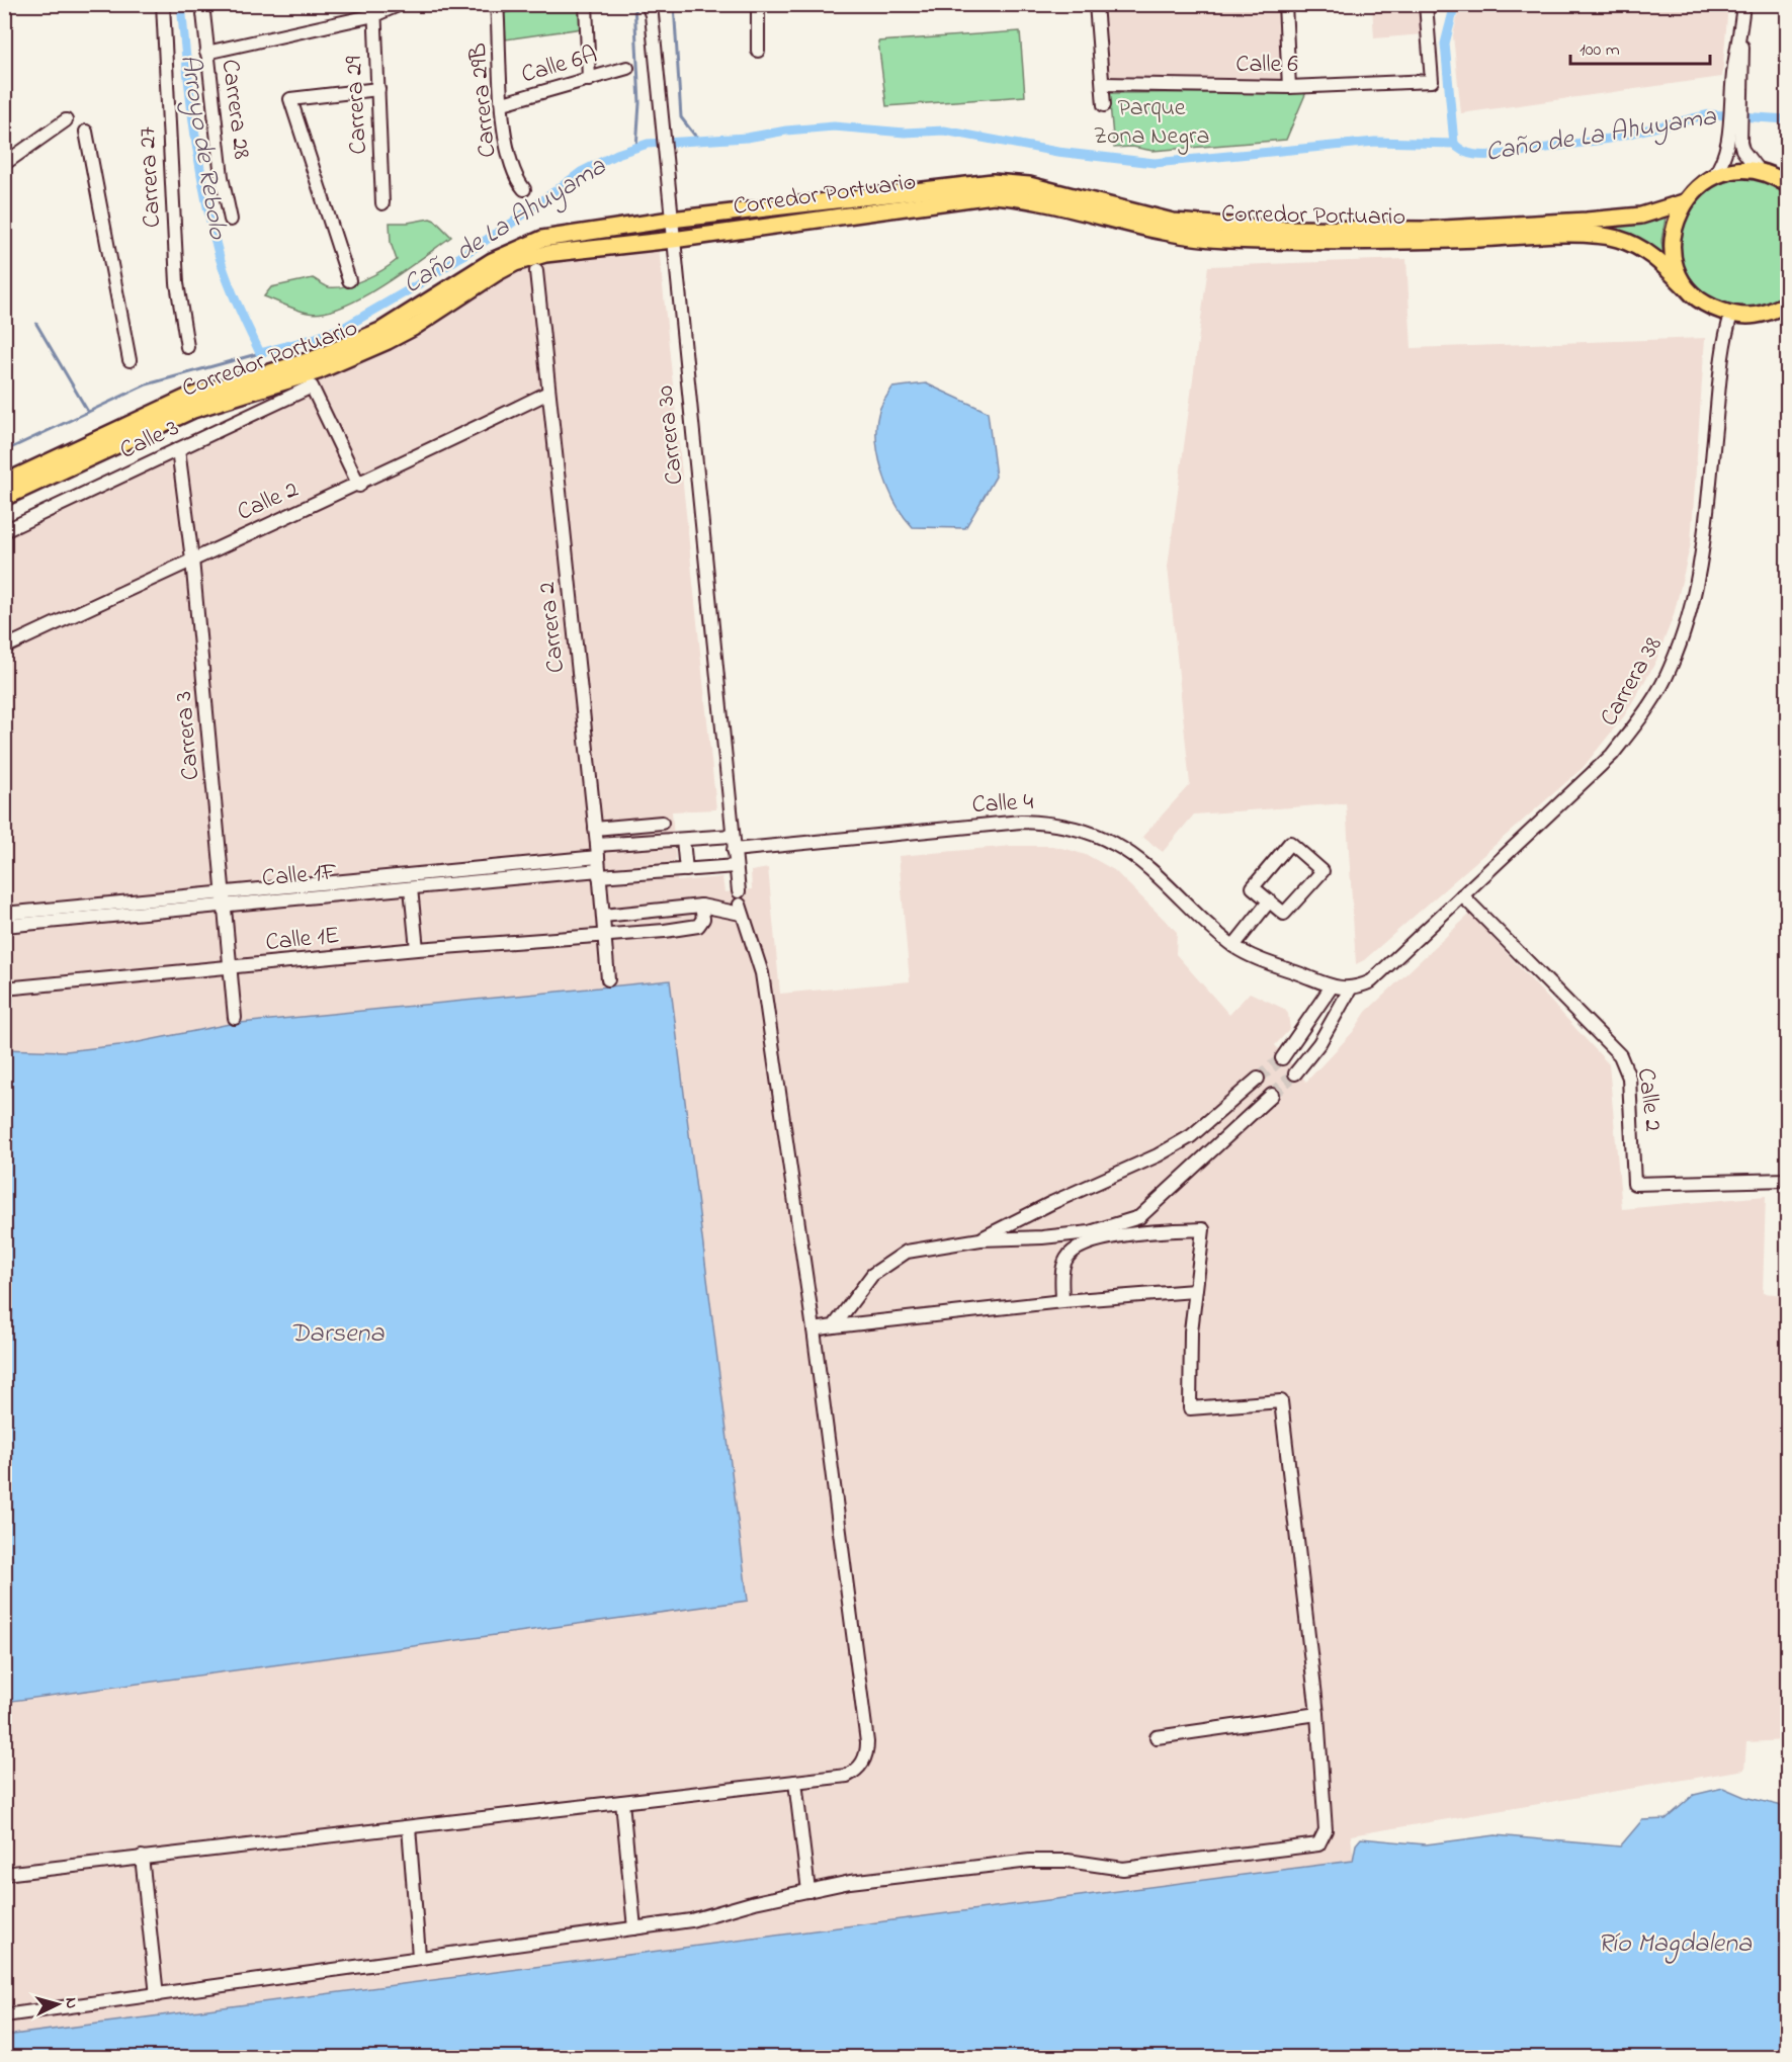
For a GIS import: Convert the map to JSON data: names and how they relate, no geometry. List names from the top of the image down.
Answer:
{
  "streets": {
    "main road": ["Corredor Portuario"],
    "street": [
      "Calle 6",
      "Calle 6A",
      "Carrera 29B",
      "Carrera 29",
      "Carrera 28",
      "Carrera 27",
      "Carrera 30",
      "Calle 3",
      "Calle 2",
      "Carrera 2",
      "Carrera 38",
      "Carrera 3",
      "Calle 4",
      "Calle 1F",
      "Calle 1E"
    ]
  },
  "crossings": [
    ["Calle 6A", "Carrera 29B"],
    ["Corredor Portuario", "Carrera 30"],
    ["Corredor Portuario", "Calle 3"],
    ["Corredor Portuario", "Carrera 38"],
    ["Carrera 30", "Calle 4"],
    ["Carrera 30", "Calle 1F"],
    ["Calle 3", "Carrera 3"],
    ["Calle 2", "Carrera 2"],
    ["Calle 2", "Carrera 38"],
    ["Calle 2", "Carrera 3"],
    ["Carrera 2", "Calle 1F"],
    ["Carrera 2", "Calle 1E"],
    ["Carrera 38", "Calle 4"],
    ["Carrera 3", "Calle 1F"],
    ["Carrera 3", "Calle 1E"]
  ],
  "water": [
    "Caño de La Ahuyama",
    "Arroyo de Rebolo",
    "Darsena",
    "Río Magdalena"
  ],
  "parks": ["Parque Zona Negra"],
  "scale_bar": "100 m",
  "north": "right"
}
